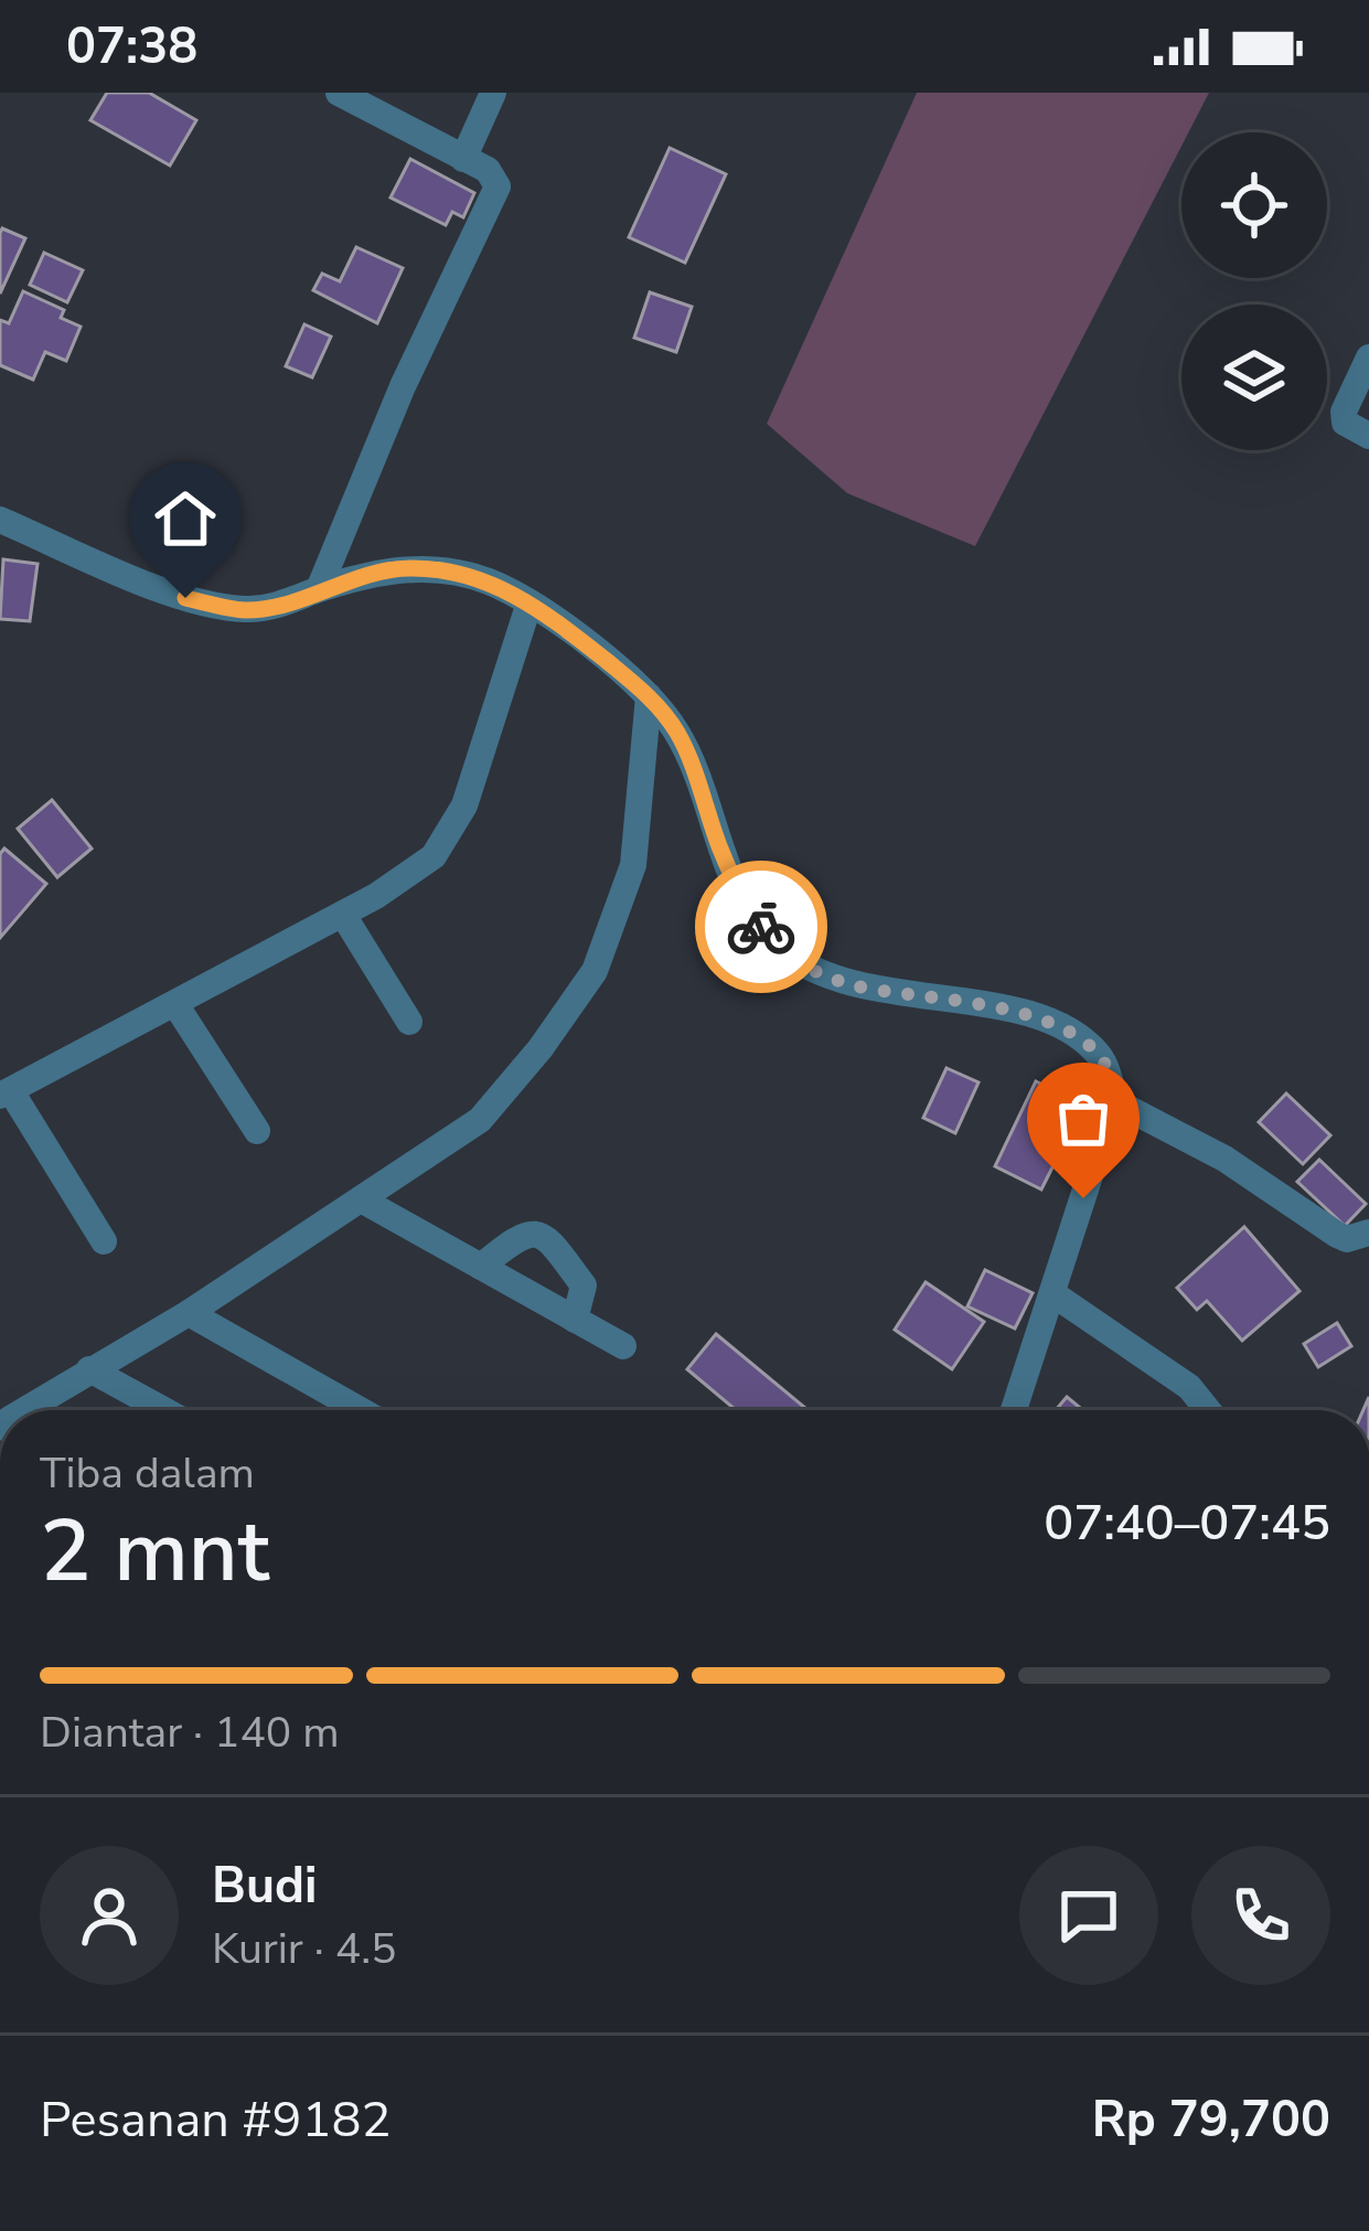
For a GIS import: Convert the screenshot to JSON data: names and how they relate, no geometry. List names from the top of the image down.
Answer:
{
  "page": {
    "status": "07:38",
    "heading": ["2 mnt", "Tiba dalam", "07:40–07:45"],
    "panel": [
      "Budi",
      "Kurir · 4.5",
      "Pesanan #9182",
      "Rp 79,700"
    ],
    "bar": "Diantar · 140 m"
  }
}
